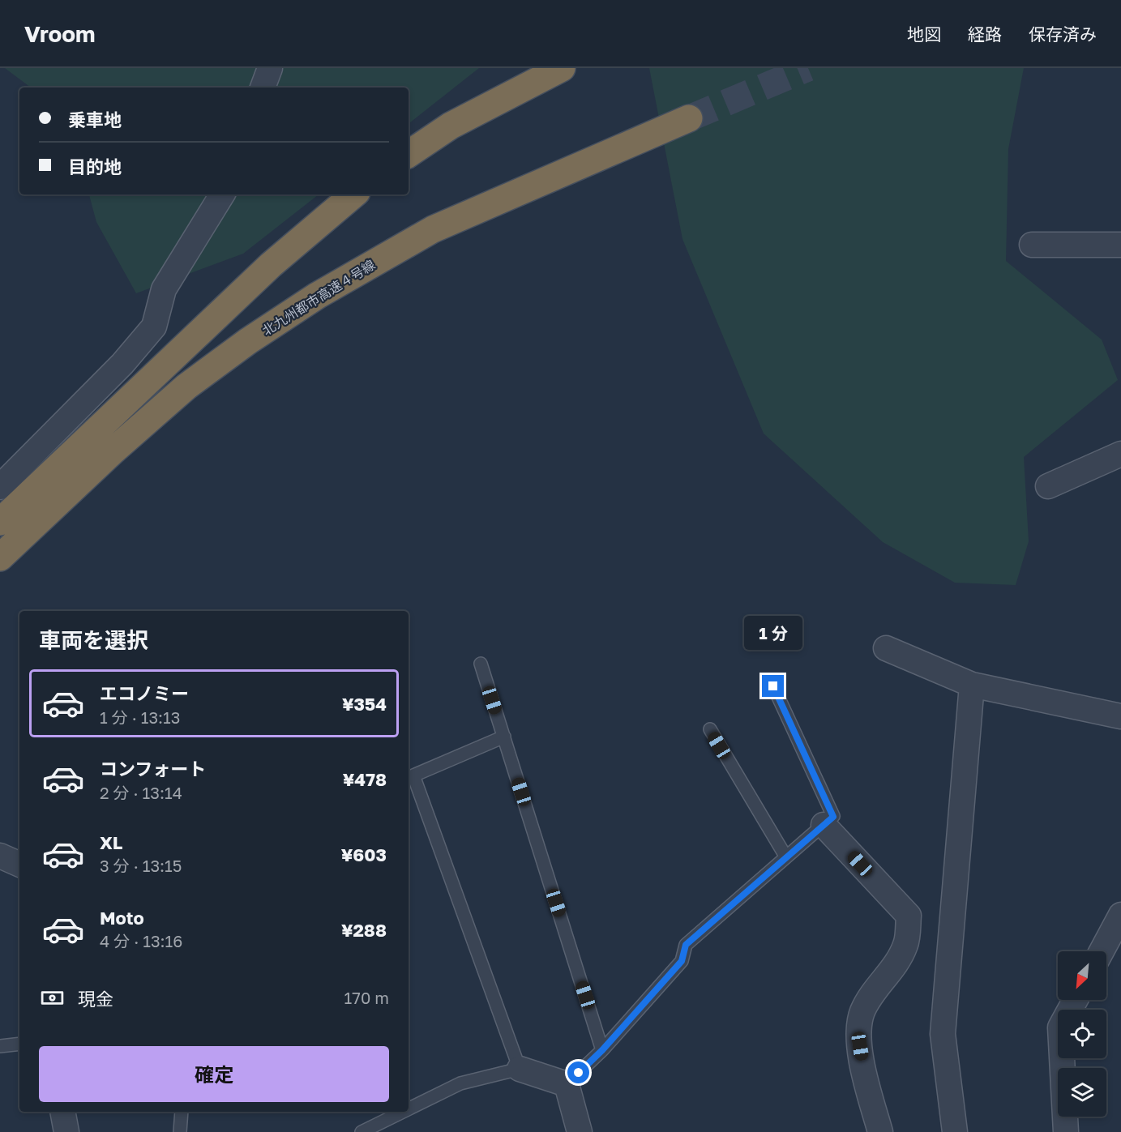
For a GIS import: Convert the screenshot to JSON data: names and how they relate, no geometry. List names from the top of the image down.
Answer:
{
  "streets": {
    "highway": ["北九州都市高速４号線"]
  },
  "north": "bottom left",
  "page": {
    "header": "Vroom",
    "nav": ["地図", "経路", "保存済み"],
    "banner": ["乗車地", "目的地"],
    "heading": "車両を選択",
    "bubble": "1 分",
    "list": [
      {
        "name": "エコノミー",
        "note": "1 分 · 13:13",
        "value": "¥354"
      },
      {
        "name": "コンフォート",
        "note": "2 分 · 13:14",
        "value": "¥478"
      },
      {
        "name": "XL",
        "note": "3 分 · 13:15",
        "value": "¥603"
      },
      {
        "name": "Moto",
        "note": "4 分 · 13:16",
        "value": "¥288"
      }
    ],
    "pay": ["現金", "170 m"],
    "buttons": "確定"
  }
}
